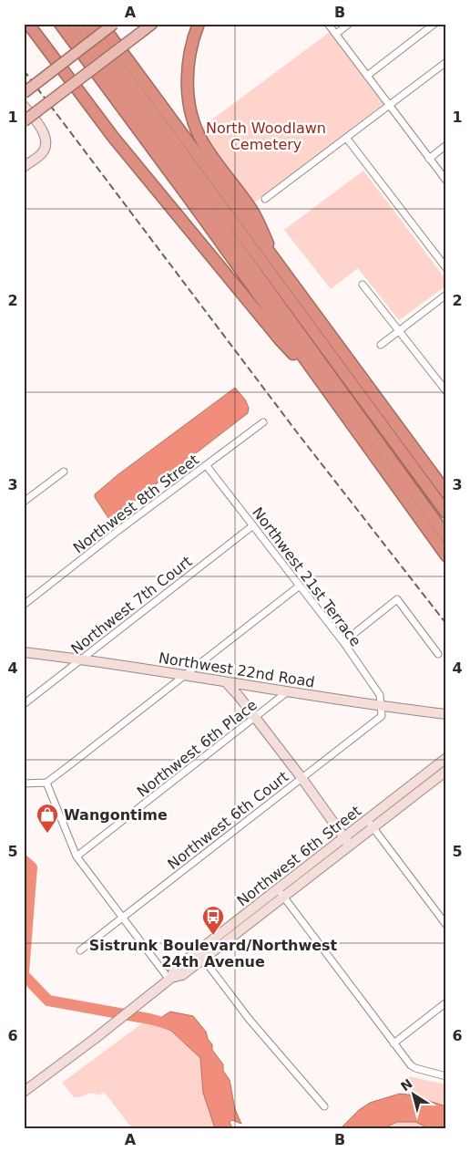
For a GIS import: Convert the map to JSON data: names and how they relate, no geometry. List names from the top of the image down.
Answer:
{
  "streets": {
    "street": [
      "Northwest 8th Street",
      "Northwest 21st Terrace",
      "Northwest 7th Court",
      "Northwest 22nd Road",
      "Northwest 6th Place",
      "Northwest 6th Court",
      "Northwest 6th Street"
    ]
  },
  "crossings": [
    ["Northwest 8th Street", "Northwest 21st Terrace"],
    ["Northwest 21st Terrace", "Northwest 7th Court"],
    ["Northwest 21st Terrace", "Northwest 22nd Road"],
    ["Northwest 21st Terrace", "Northwest 6th Court"],
    ["Northwest 7th Court", "Northwest 22nd Road"],
    ["Northwest 22nd Road", "Northwest 6th Place"],
    ["Northwest 22nd Road", "Northwest 6th Court"]
  ],
  "parks": ["North Woodlawn Cemetery"],
  "places": {
    "shop": ["Wangontime"],
    "bus stop": ["Sistrunk Boulevard/Northwest 24th Avenue"]
  },
  "north": "top left",
  "grid": {
    "columns": ["A", "B"],
    "rows": [
      "1",
      "2",
      "3",
      "4",
      "5",
      "6"
    ]
  }
}
